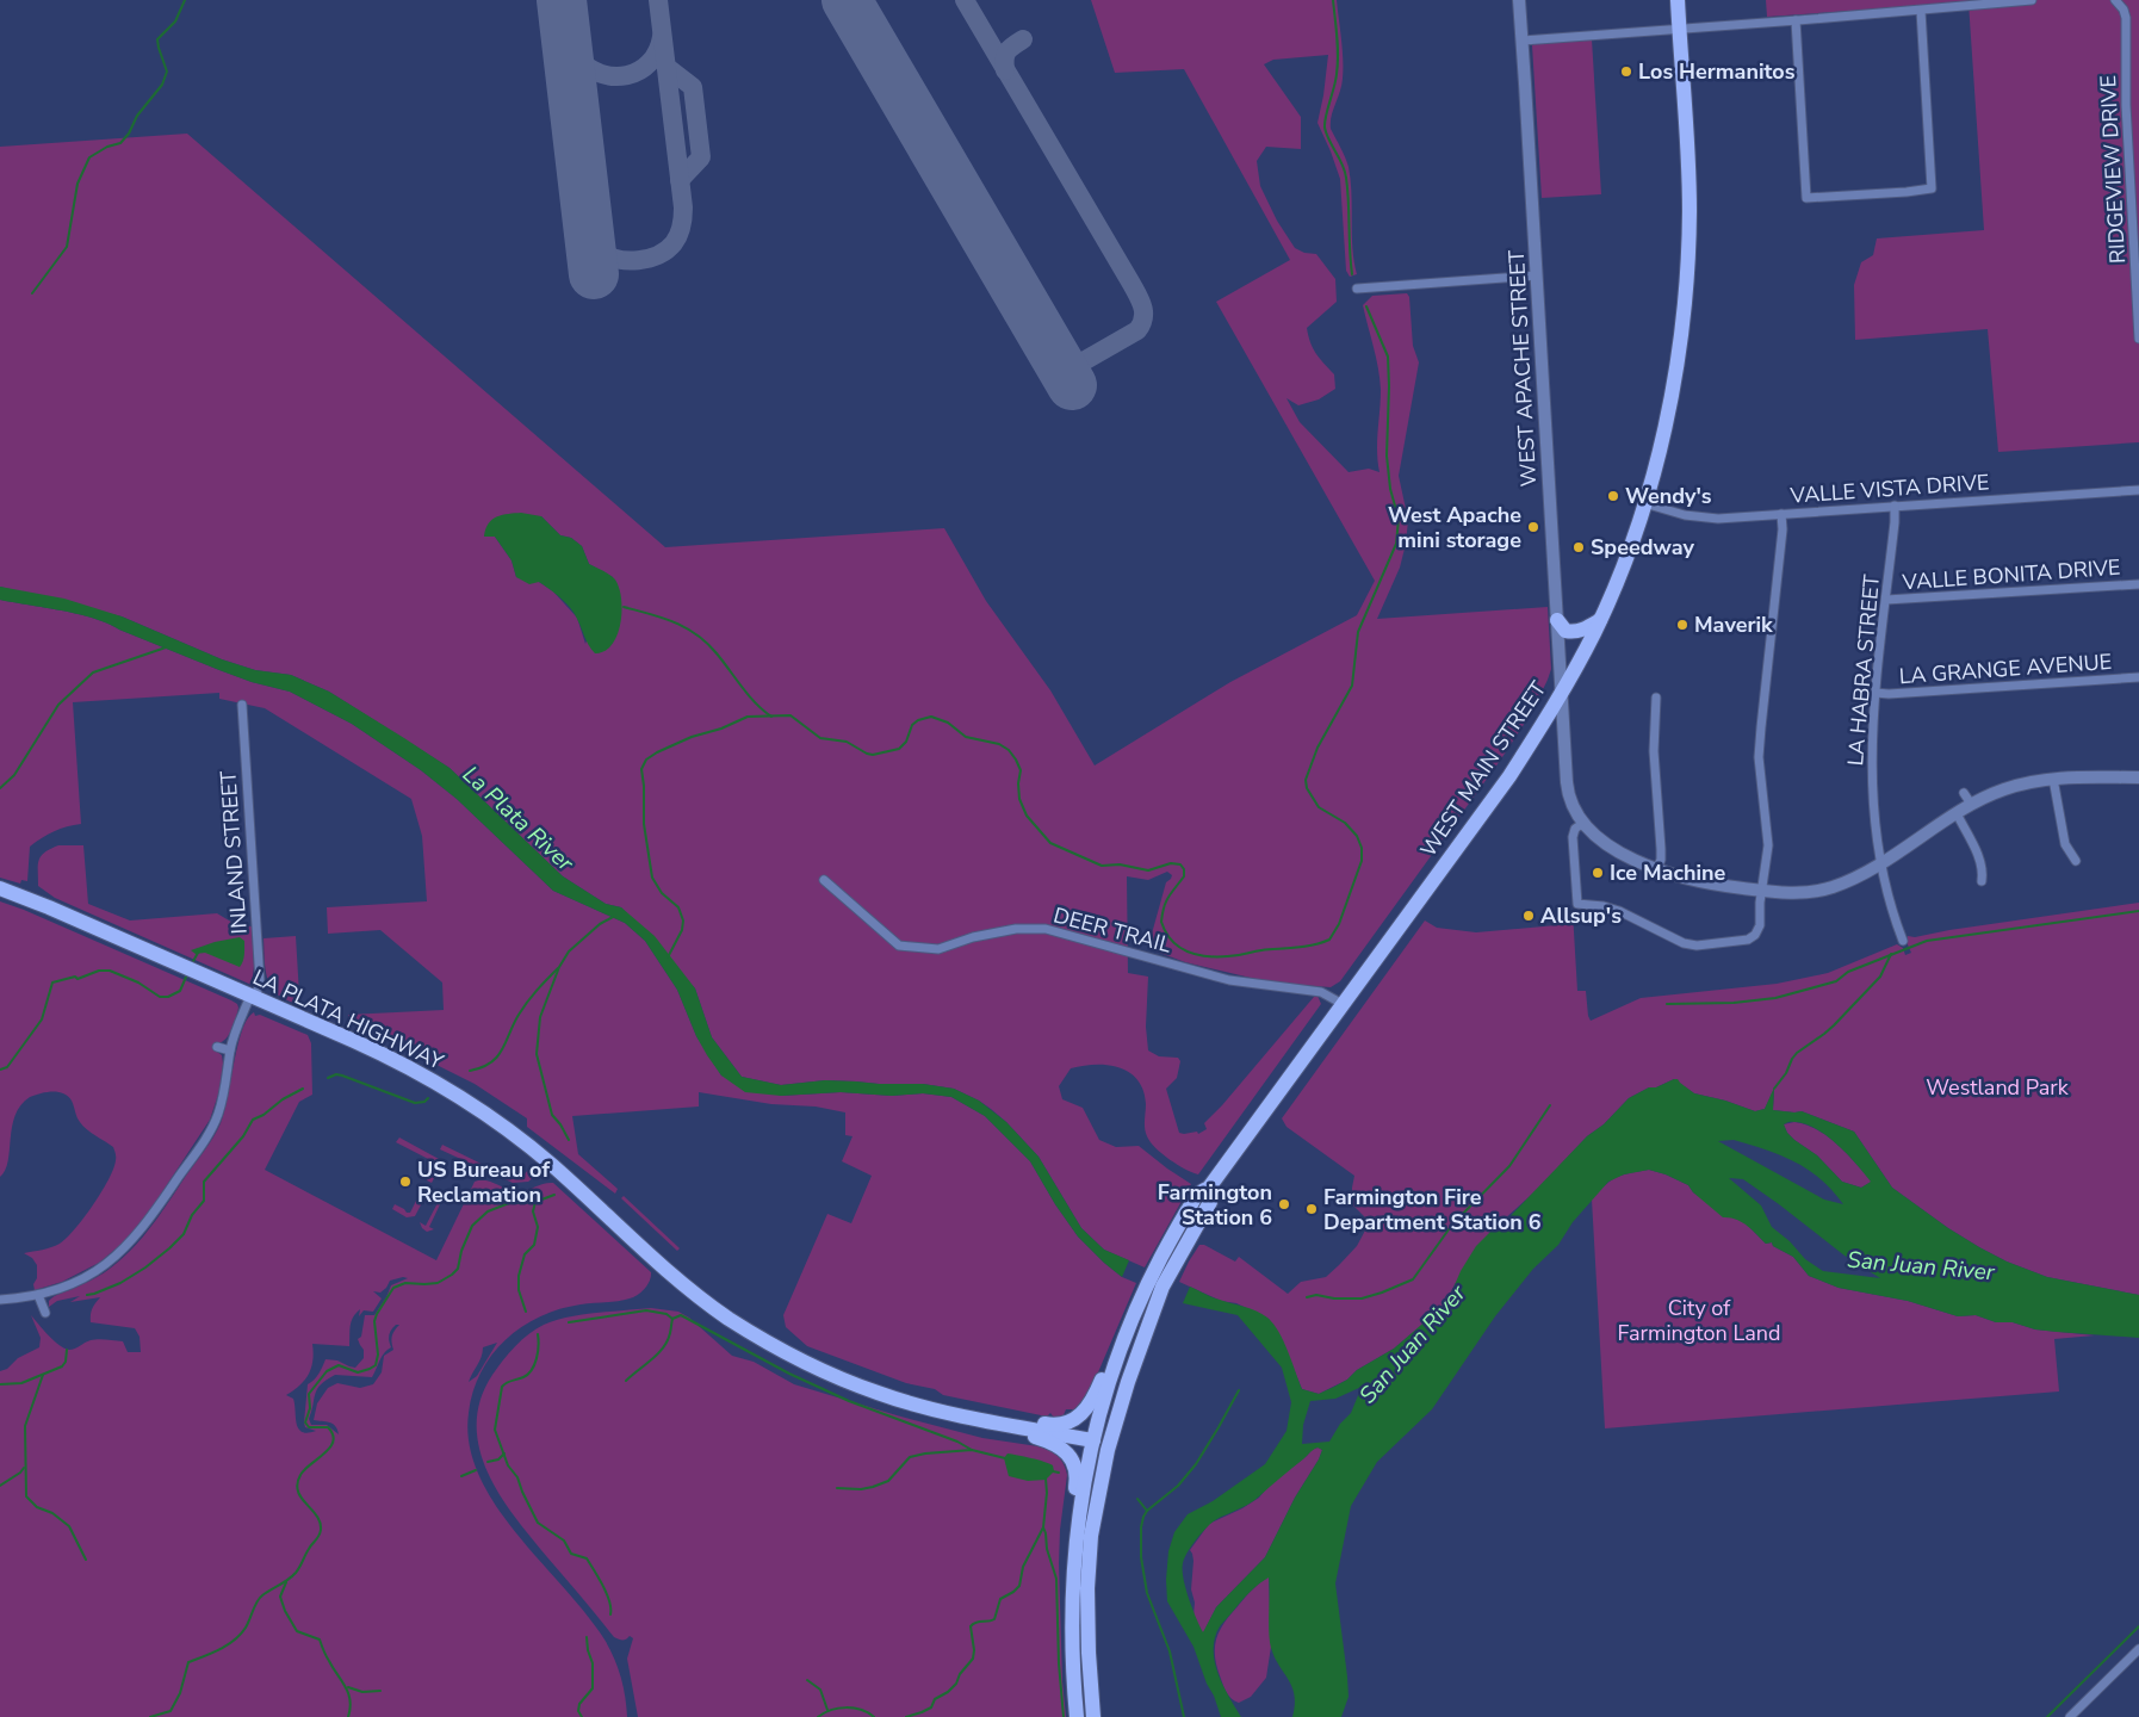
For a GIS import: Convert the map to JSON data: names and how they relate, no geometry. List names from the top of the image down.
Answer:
{
  "streets": {
    "highway": ["WEST MAIN STREET", "LA PLATA HIGHWAY"],
    "street": [
      "RIDGEVIEW DRIVE",
      "WEST APACHE STREET",
      "VALLE VISTA DRIVE",
      "VALLE BONITA DRIVE",
      "LA GRANGE AVENUE",
      "LA HABRA STREET",
      "INLAND STREET",
      "DEER TRAIL"
    ]
  },
  "crossings": [
    ["WEST APACHE STREET", "WEST MAIN STREET"],
    ["VALLE VISTA DRIVE", "LA HABRA STREET"],
    ["VALLE VISTA DRIVE", "WEST MAIN STREET"],
    ["VALLE BONITA DRIVE", "LA HABRA STREET"],
    ["LA GRANGE AVENUE", "LA HABRA STREET"],
    ["WEST MAIN STREET", "DEER TRAIL"],
    ["WEST MAIN STREET", "LA PLATA HIGHWAY"],
    ["INLAND STREET", "LA PLATA HIGHWAY"]
  ],
  "water": ["La Plata River", "San Juan River"],
  "parks": ["Westland Park", "City of Farmington Land"],
  "places": [
    "Los Hermanitos",
    "Wendy's",
    "West Apache mini storage",
    "Speedway",
    "Maverik",
    "Ice Machine",
    "Allsup's",
    "US Bureau of Reclamation",
    "Farmington Station 6",
    "Farmington Fire Department Station 6"
  ]
}
